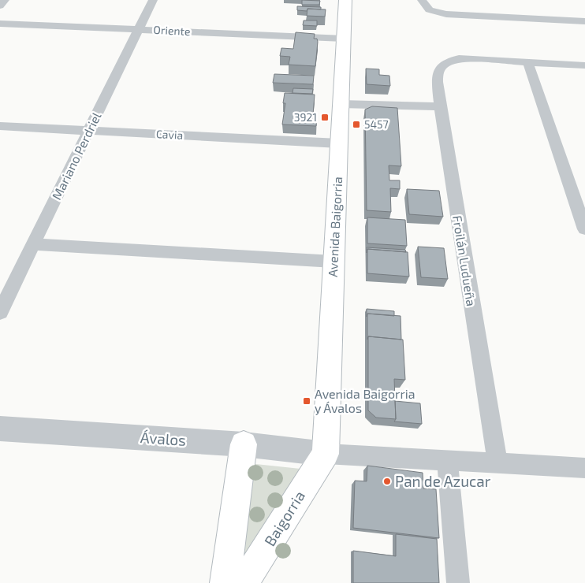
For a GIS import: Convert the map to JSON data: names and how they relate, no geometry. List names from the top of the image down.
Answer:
{
  "streets": {
    "main road": ["Avenida Baigorria", "Baigorria"],
    "street": [
      "Oriente",
      "Cavia",
      "Mariano Perdriel",
      "Froilán Ludueña",
      "Ávalos"
    ]
  },
  "crossings": [
    ["Oriente", "Mariano Perdriel"],
    ["Oriente", "Avenida Baigorria"],
    ["Cavia", "Mariano Perdriel"],
    ["Cavia", "Avenida Baigorria"],
    ["Avenida Baigorria", "Ávalos"],
    ["Avenida Baigorria", "Baigorria"],
    ["Ávalos", "Baigorria"]
  ],
  "places": {
    "transit": ["3921", "5457", "Avenida Baigorria y Ávalos"],
    "other": ["Pan de Azucar"]
  }
}
